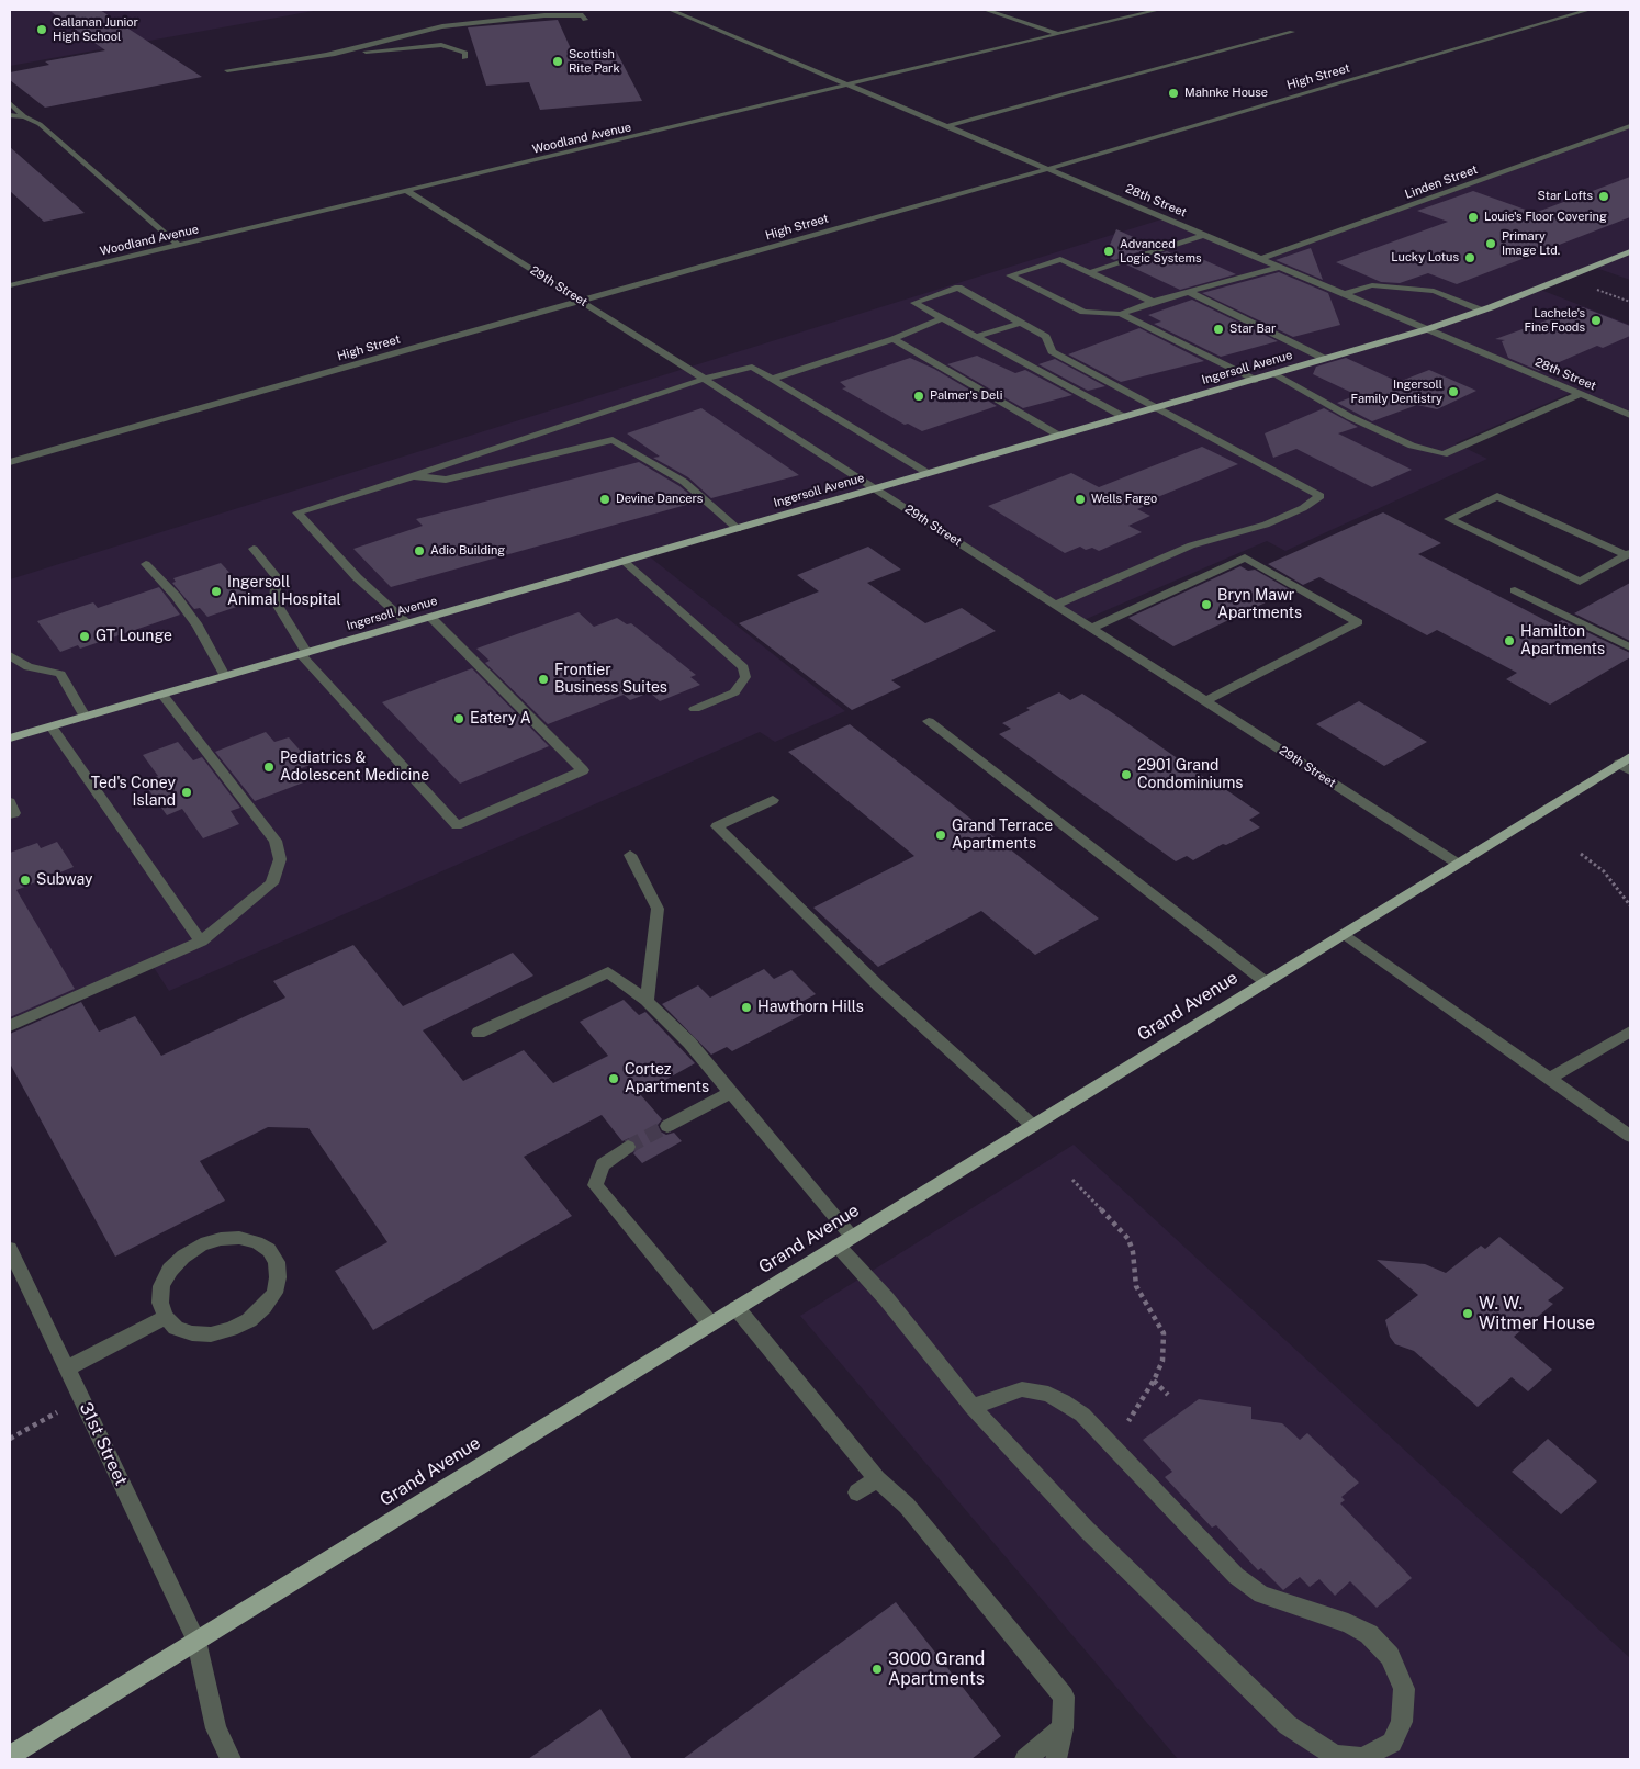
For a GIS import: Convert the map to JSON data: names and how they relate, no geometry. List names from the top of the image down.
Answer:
{
  "streets": {
    "main road": ["Ingersoll Avenue", "Grand Avenue"],
    "street": [
      "High Street",
      "Woodland Avenue",
      "Linden Street",
      "28th Street",
      "29th Street",
      "31st Street"
    ]
  },
  "crossings": [
    ["High Street", "28th Street"],
    ["High Street", "29th Street"],
    ["Woodland Avenue", "28th Street"],
    ["Woodland Avenue", "29th Street"],
    ["Linden Street", "28th Street"],
    ["28th Street", "Ingersoll Avenue"],
    ["29th Street", "Ingersoll Avenue"],
    ["29th Street", "Grand Avenue"],
    ["Grand Avenue", "31st Street"]
  ],
  "places": [
    "Callanan Junior High School",
    "Scottish Rite Park",
    "Mahnke House",
    "Star Lofts",
    "Louie's Floor Covering",
    "Primary Image Ltd.",
    "Advanced Logic Systems",
    "Lucky Lotus",
    "Lachele's Fine Foods",
    "Star Bar",
    "Ingersoll Family Dentistry",
    "Palmer's Deli",
    "Devine Dancers",
    "Wells Fargo",
    "Adio Building",
    "Ingersoll Animal Hospital",
    "Bryn Mawr Apartments",
    "GT Lounge",
    "Hamilton Apartments",
    "Frontier Business Suites",
    "Eatery A",
    "Pediatrics & Adolescent Medicine",
    "2901 Grand Condominiums",
    "Ted's Coney Island",
    "Grand Terrace Apartments",
    "Subway",
    "Hawthorn Hills",
    "Cortez Apartments",
    "W. W. Witmer House",
    "3000 Grand Apartments"
  ]
}
